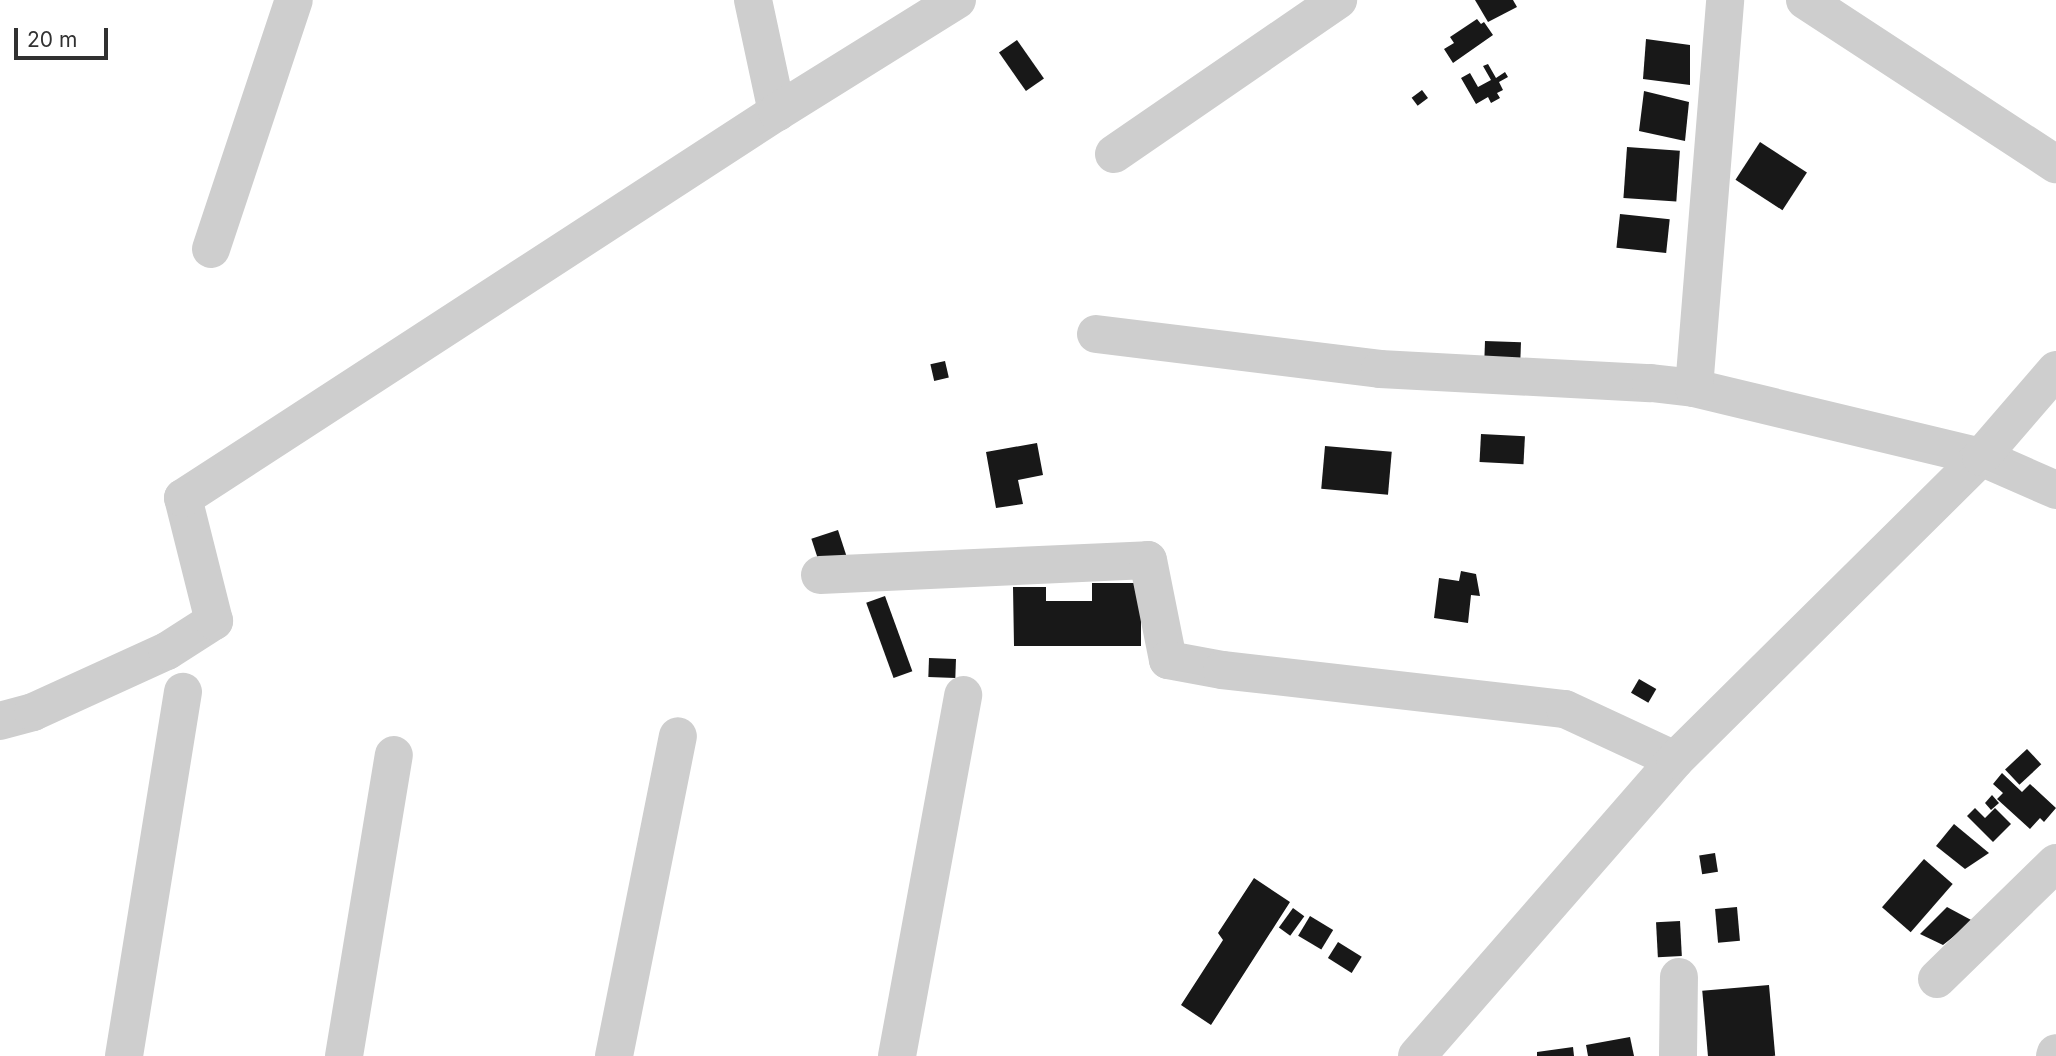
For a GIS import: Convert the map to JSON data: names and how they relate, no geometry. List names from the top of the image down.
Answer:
{
  "scale_bar": "20 m"
}
